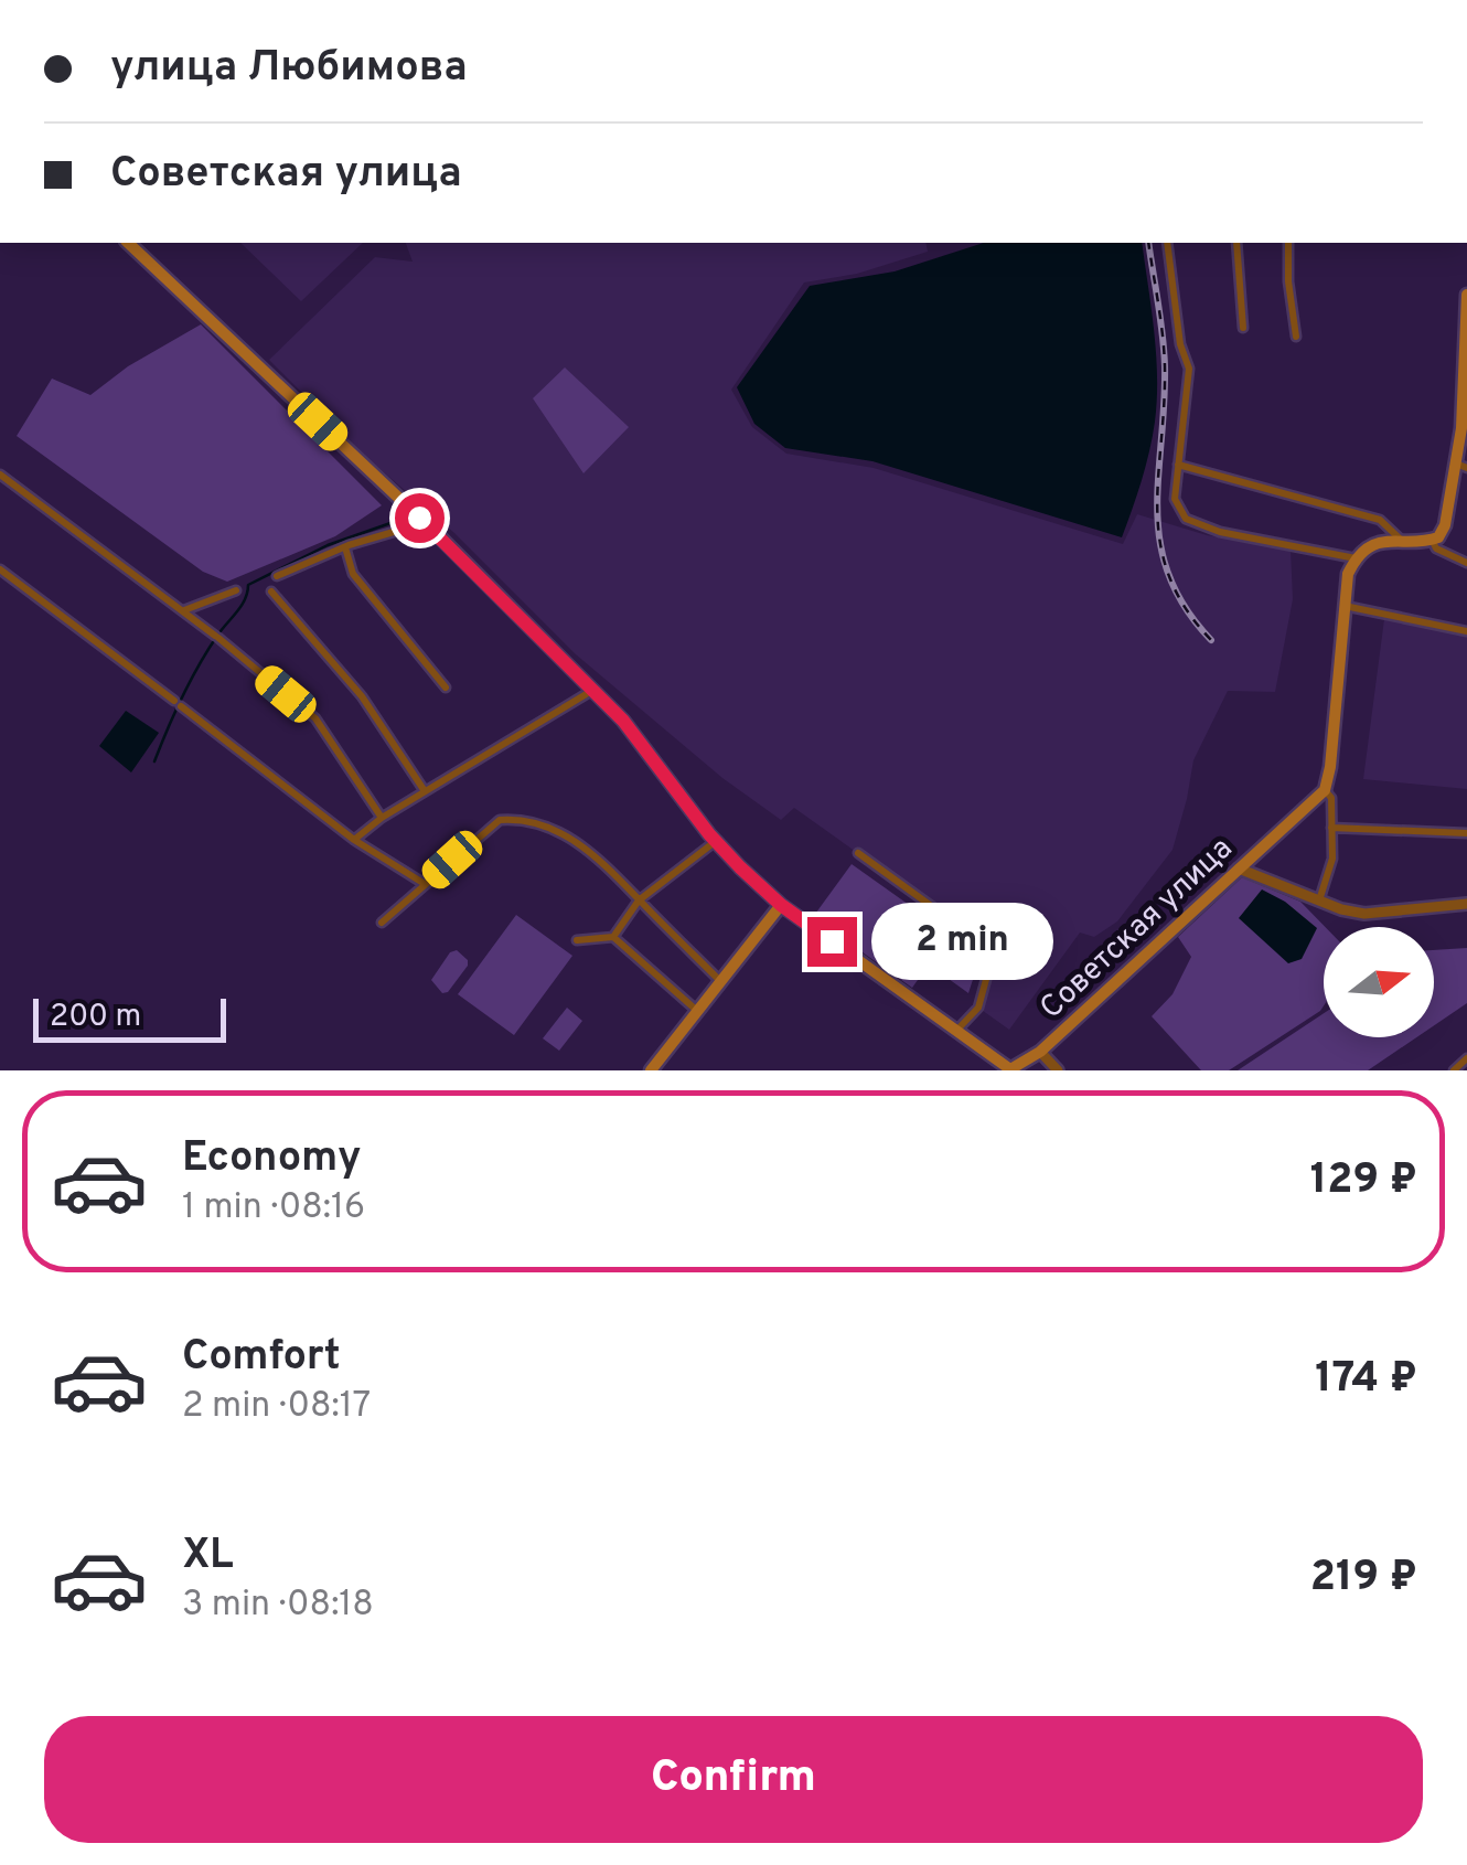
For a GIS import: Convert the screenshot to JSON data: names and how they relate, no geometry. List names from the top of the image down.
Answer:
{
  "streets": {
    "main road": ["Советская улица"]
  },
  "scale_bar": "200 m",
  "north": "right",
  "page": {
    "banner": ["улица Любимова", "Советская улица"],
    "bubble": "2 min",
    "scale": "200 m",
    "list": [
      {
        "name": "Economy",
        "note": "1 min · 08:16",
        "value": "129 ₽"
      },
      {
        "name": "Comfort",
        "note": "2 min · 08:17",
        "value": "174 ₽"
      },
      {
        "name": "XL",
        "note": "3 min · 08:18",
        "value": "219 ₽"
      }
    ],
    "buttons": "Confirm"
  }
}
